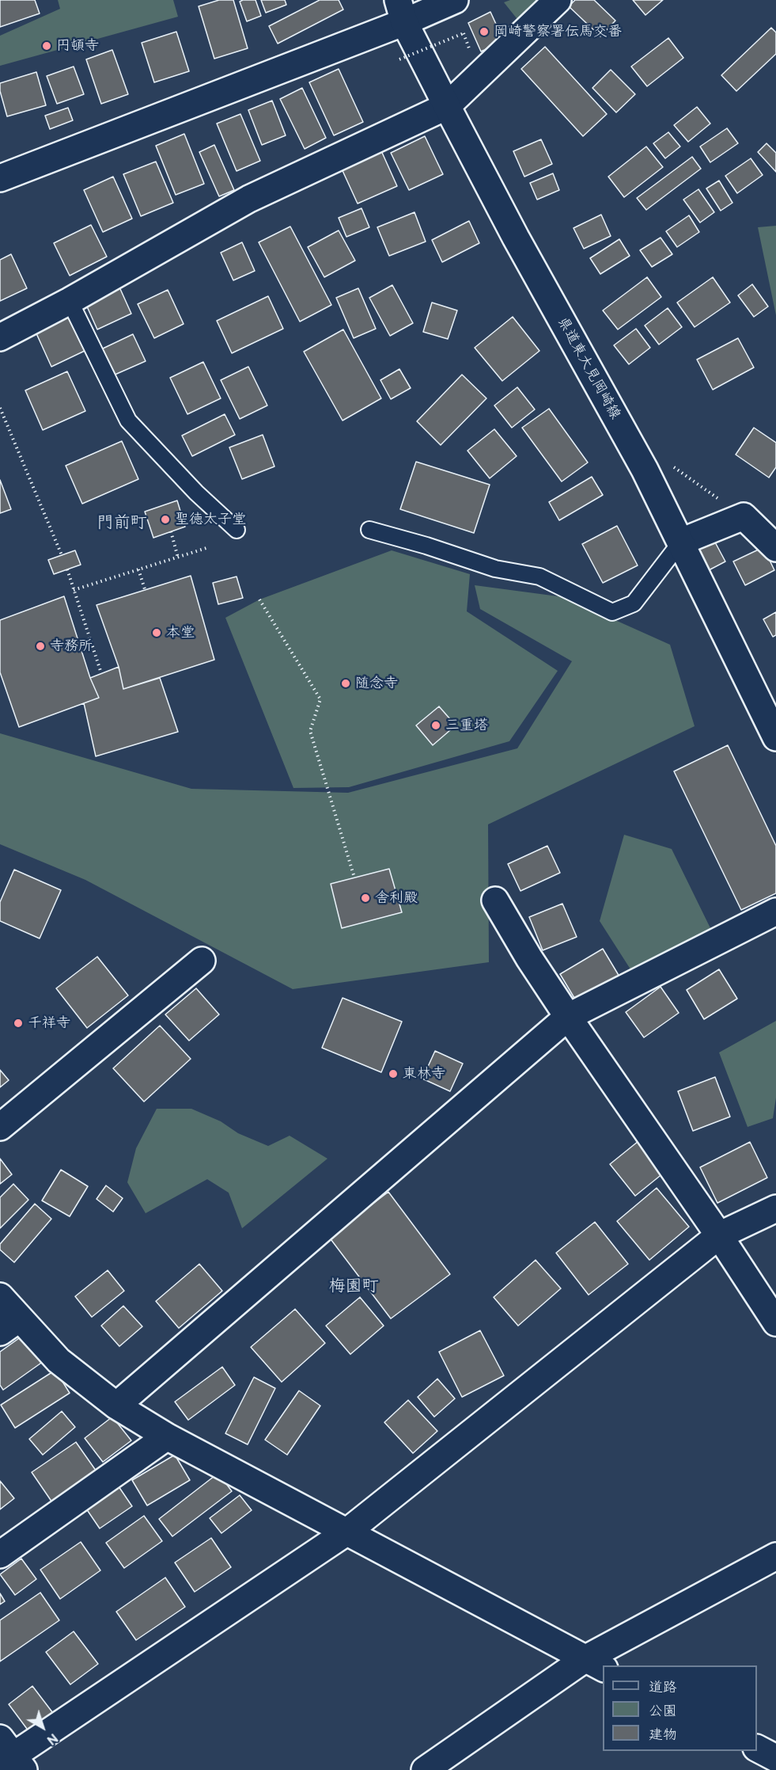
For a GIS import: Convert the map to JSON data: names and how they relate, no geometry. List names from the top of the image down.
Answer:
{
  "streets": {
    "street": ["県道東大見岡崎線"]
  },
  "districts": ["門前町", "梅園町"],
  "places": [
    "岡崎警察署伝馬交番",
    "円頓寺",
    "聖徳太子堂",
    "本堂",
    "寺務所",
    "随念寺",
    "三重塔",
    "舎利殿",
    "千祥寺",
    "東林寺"
  ],
  "legend": ["道路", "公園", "建物"],
  "north": "bottom right"
}
